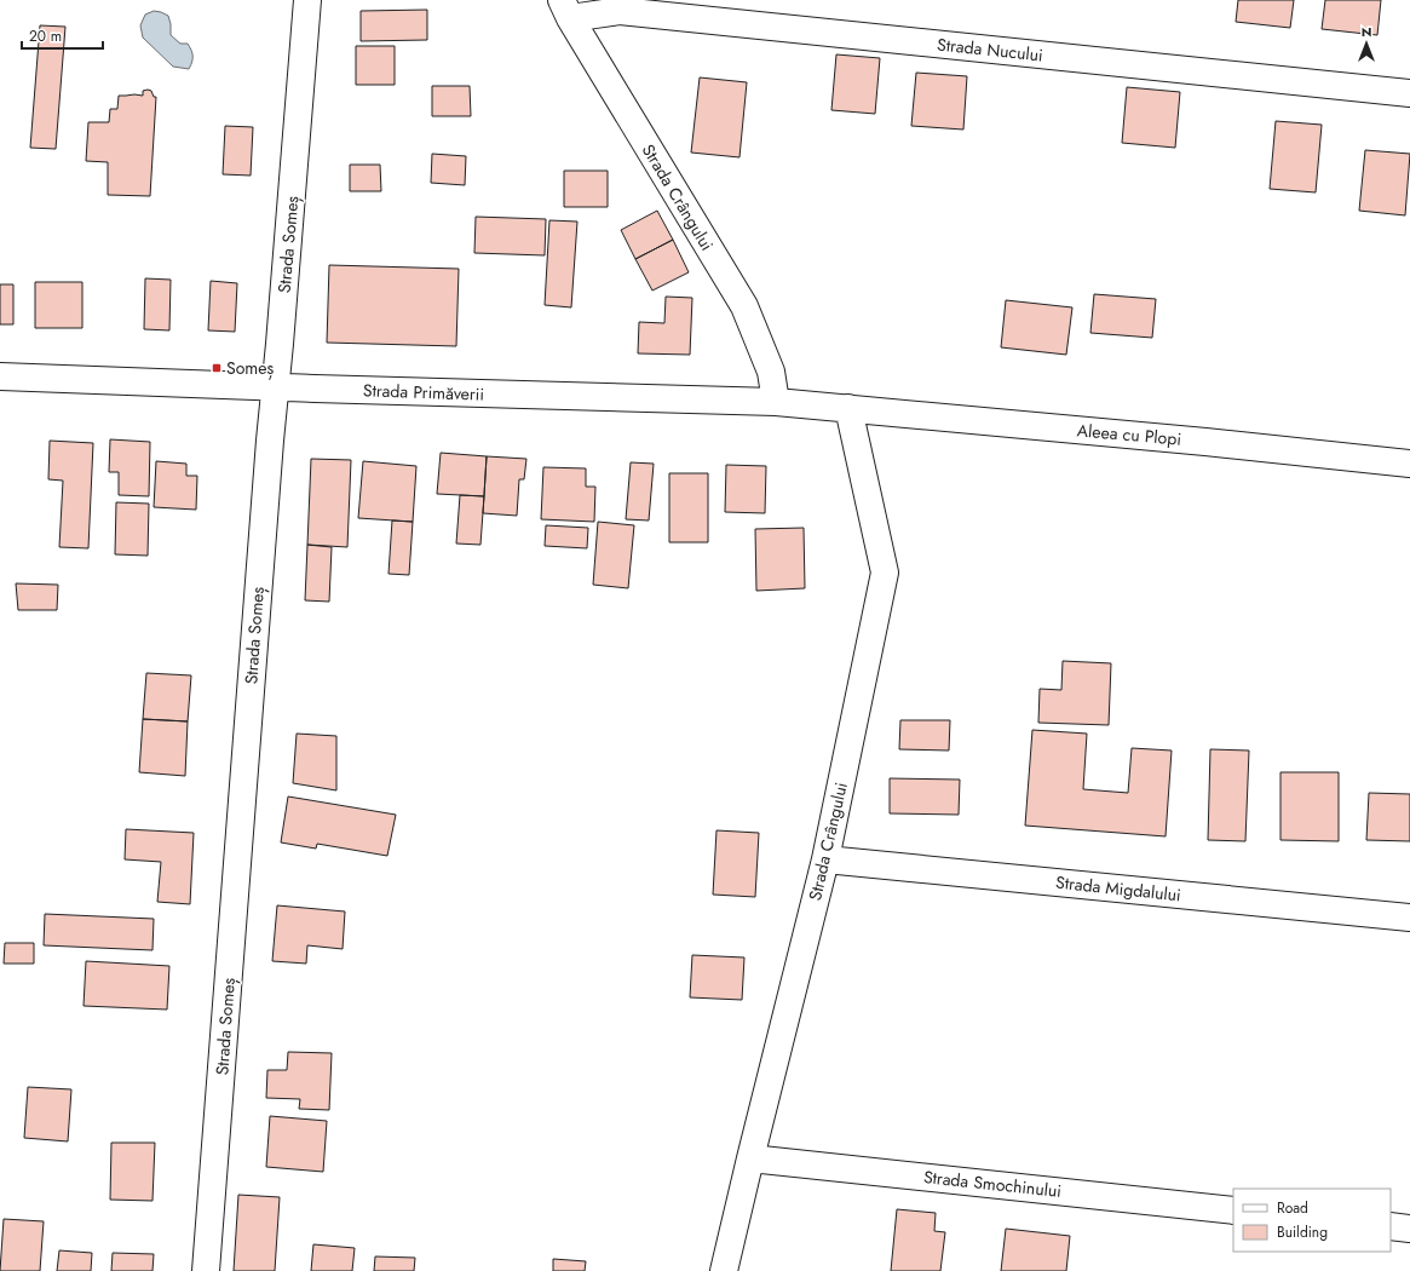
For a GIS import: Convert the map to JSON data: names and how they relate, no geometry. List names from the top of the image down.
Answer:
{
  "streets": {
    "street": [
      "Strada Nucului",
      "Strada Crângului",
      "Strada Someș",
      "Strada Primăverii",
      "Aleea cu Plopi",
      "Strada Migdalului",
      "Strada Smochinului"
    ]
  },
  "crossings": [
    ["Strada Nucului", "Strada Crângului"],
    ["Strada Crângului", "Strada Primăverii"],
    ["Strada Crângului", "Aleea cu Plopi"],
    ["Strada Crângului", "Strada Migdalului"],
    ["Strada Crângului", "Strada Smochinului"],
    ["Strada Someș", "Strada Primăverii"],
    ["Strada Primăverii", "Aleea cu Plopi"]
  ],
  "places": {
    "transit": ["Someș"]
  },
  "legend": ["Road", "Building"],
  "scale_bar": "20 m",
  "north": "top"
}
